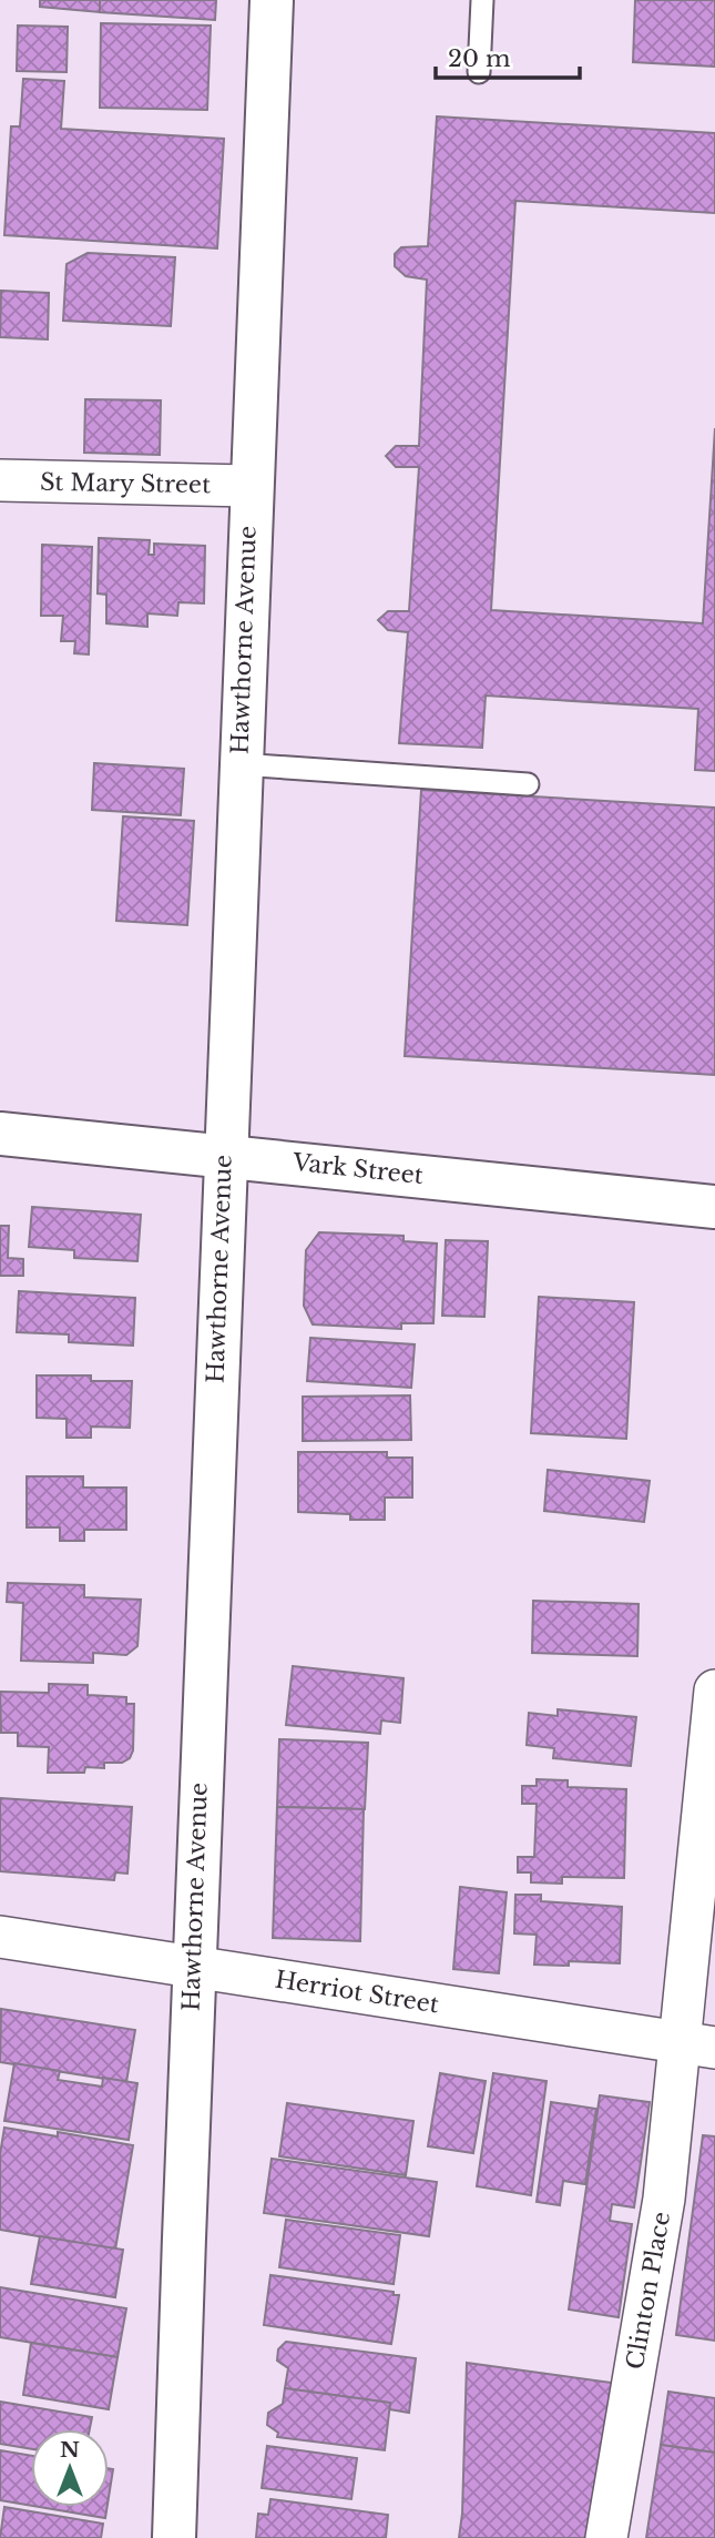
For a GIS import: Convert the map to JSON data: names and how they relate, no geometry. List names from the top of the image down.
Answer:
{
  "streets": {
    "street": [
      "St Mary Street",
      "Hawthorne Avenue",
      "Vark Street",
      "Herriot Street",
      "Clinton Place"
    ]
  },
  "crossings": [
    ["St Mary Street", "Hawthorne Avenue"],
    ["Hawthorne Avenue", "Vark Street"],
    ["Hawthorne Avenue", "Herriot Street"],
    ["Herriot Street", "Clinton Place"]
  ],
  "scale_bar": "20 m",
  "north": "top"
}
